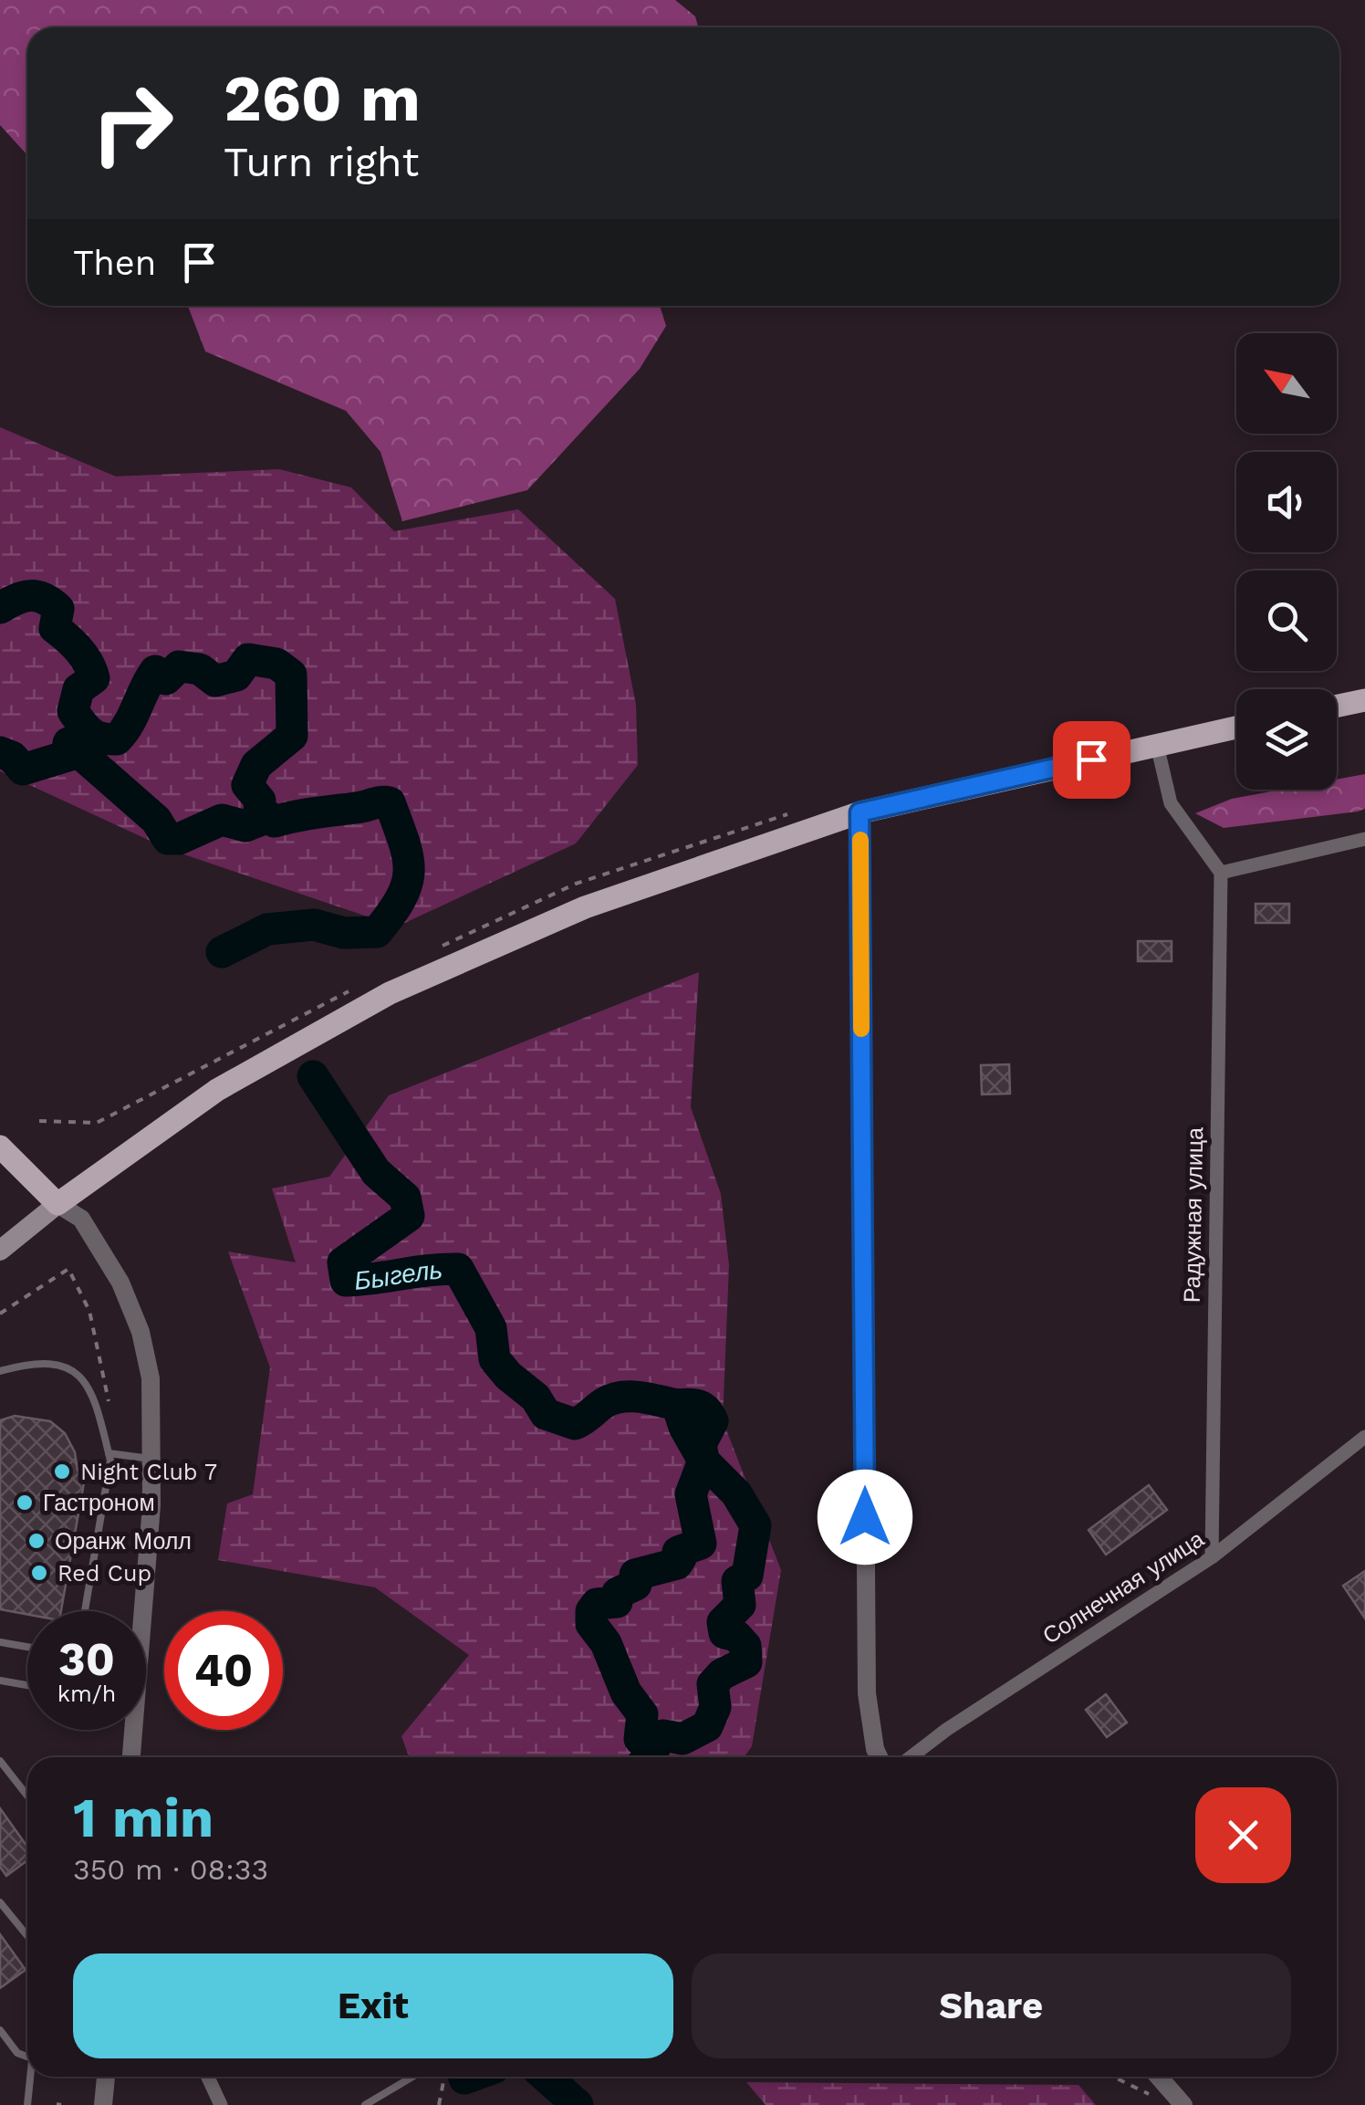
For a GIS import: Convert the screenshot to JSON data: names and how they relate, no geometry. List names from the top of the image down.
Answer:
{
  "streets": {
    "street": ["Радужная улица", "Солнечная улица"]
  },
  "crossings": [
    ["Радужная улица", "Солнечная улица"]
  ],
  "water": ["Быгель"],
  "places": [
    "Night Club 7",
    "Гастроном",
    "Оранж Молл",
    "Red Cup"
  ],
  "north": "top left",
  "page": {
    "turn": ["260 m", "Turn right"],
    "then": "Then",
    "speed": "30 km/h",
    "limit": "40",
    "heading": ["1 min", "350 m · 08:33"],
    "buttons": ["Exit", "Share"]
  }
}
